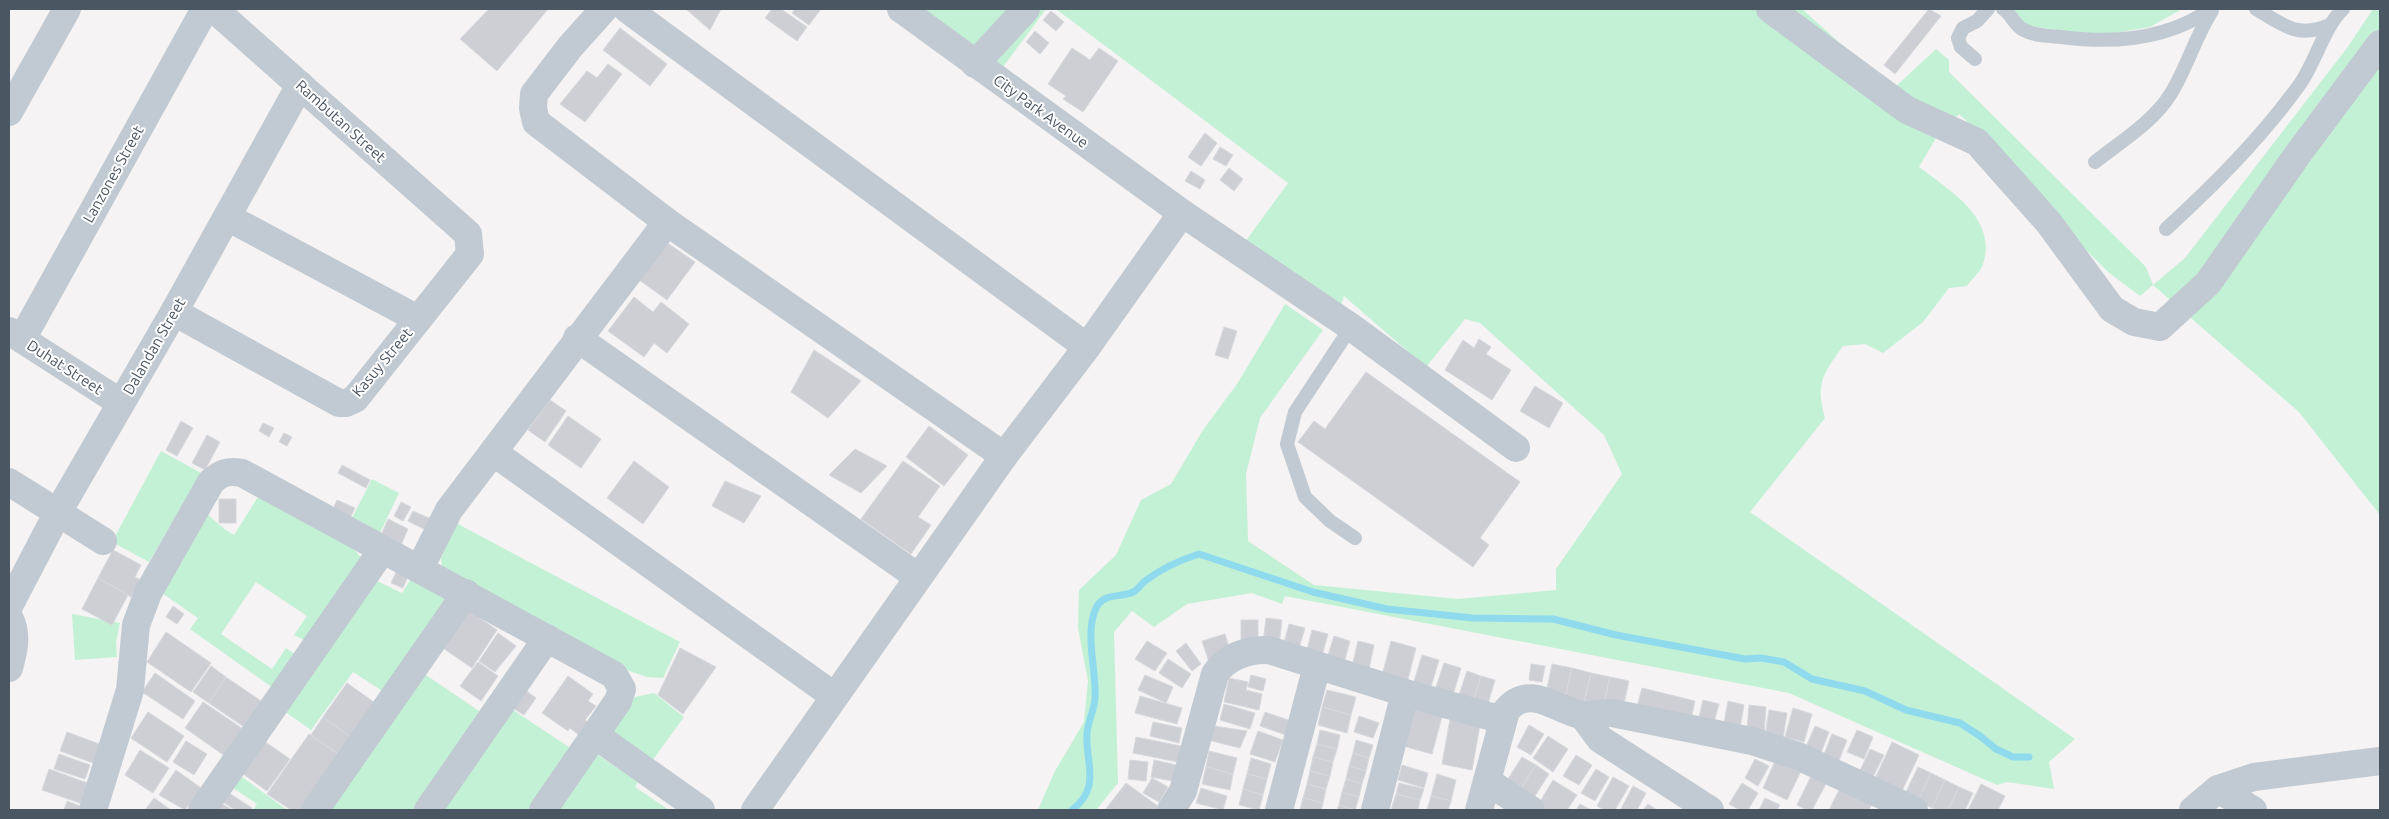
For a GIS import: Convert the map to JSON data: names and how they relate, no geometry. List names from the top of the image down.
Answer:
{
  "streets": {
    "street": [
      "City Park Avenue",
      "Rambutan Street",
      "Lanzones Street",
      "Dalandan Street",
      "Kasuy Street",
      "Duhat Street"
    ]
  },
  "crossings": [
    ["Rambutan Street", "Dalandan Street"],
    ["Rambutan Street", "Kasuy Street"],
    ["Lanzones Street", "Duhat Street"],
    ["Dalandan Street", "Kasuy Street"],
    ["Dalandan Street", "Duhat Street"]
  ]
}
